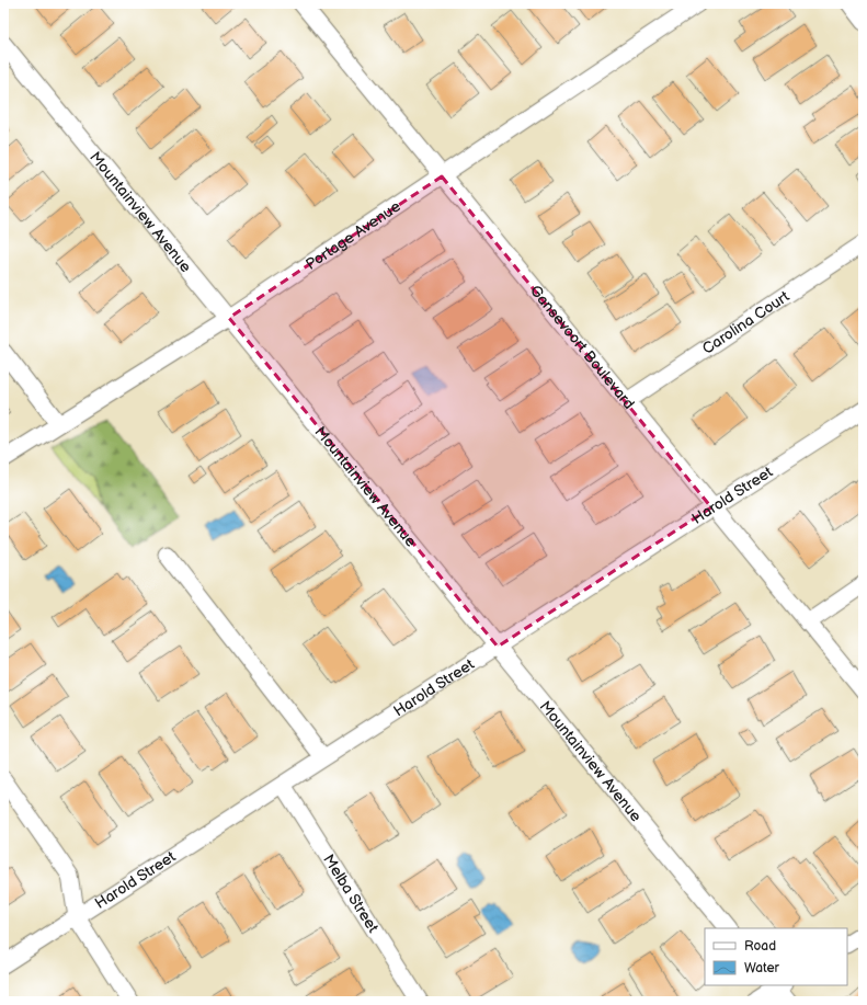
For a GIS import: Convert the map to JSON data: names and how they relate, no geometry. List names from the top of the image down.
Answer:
{
  "streets": {
    "street": [
      "Mountainview Avenue",
      "Portage Avenue",
      "Carolina Court",
      "Gansevoort Boulevard",
      "Harold Street",
      "Melba Street"
    ]
  },
  "crossings": [
    ["Mountainview Avenue", "Portage Avenue"],
    ["Mountainview Avenue", "Harold Street"],
    ["Portage Avenue", "Gansevoort Boulevard"],
    ["Carolina Court", "Gansevoort Boulevard"],
    ["Gansevoort Boulevard", "Harold Street"],
    ["Harold Street", "Melba Street"]
  ],
  "legend": ["Road", "Water"]
}
